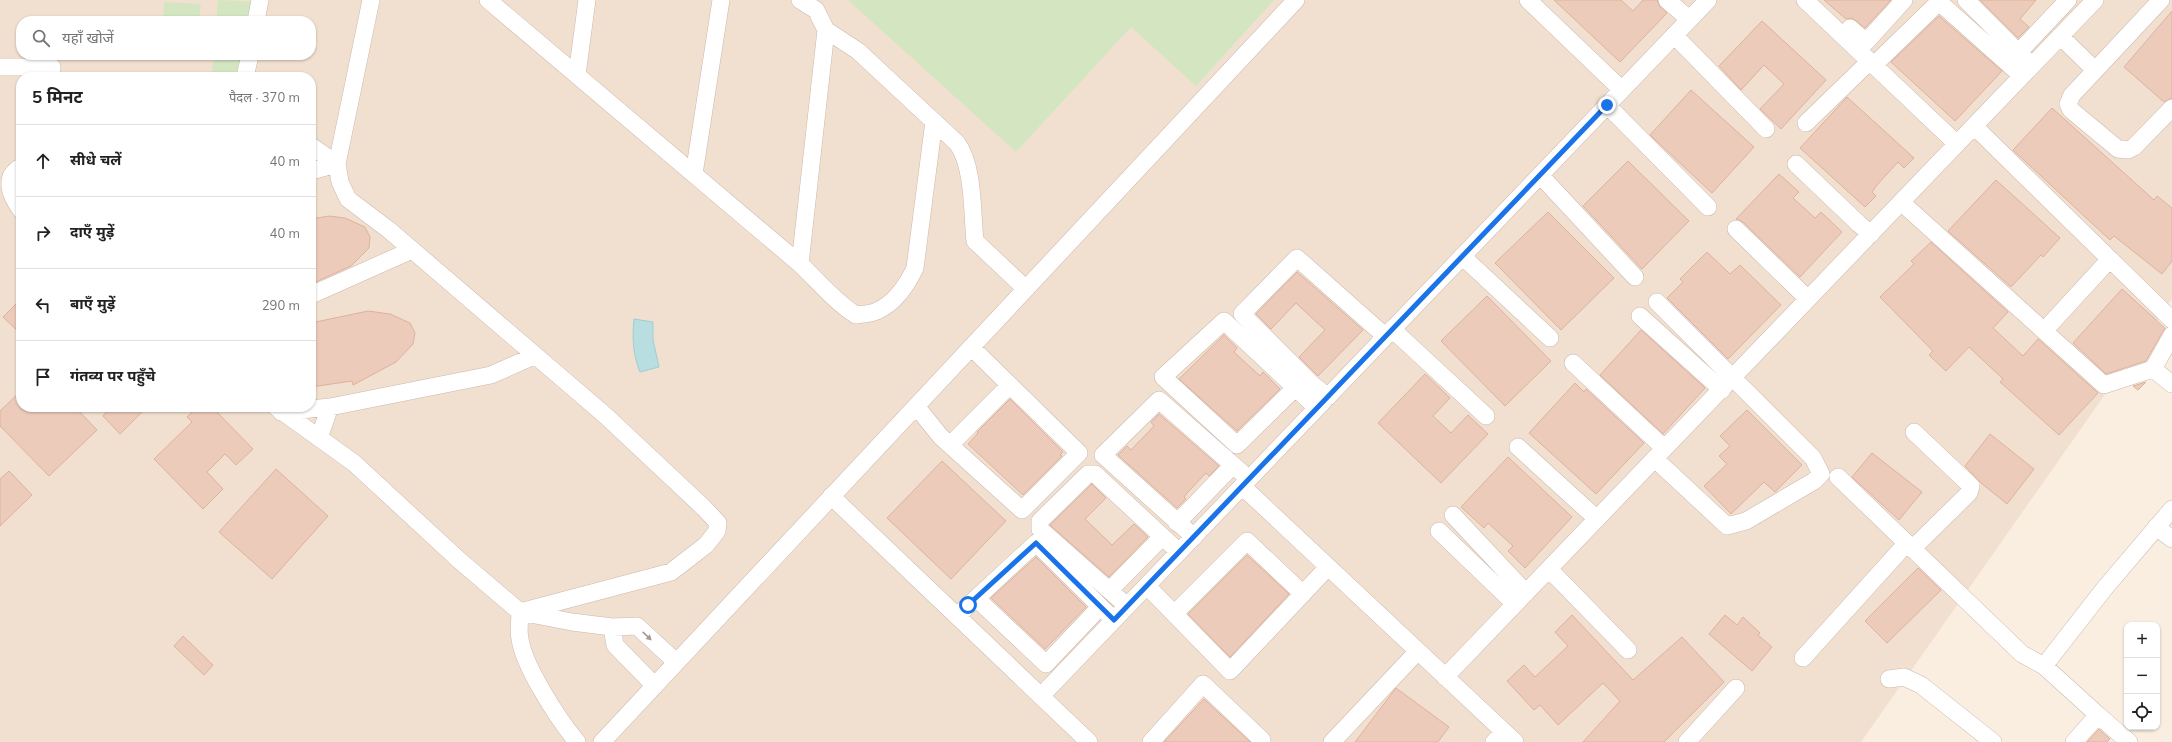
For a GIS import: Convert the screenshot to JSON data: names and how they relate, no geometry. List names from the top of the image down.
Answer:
{
  "page": {
    "search": "यहाँ खोजें",
    "heading": ["5 मिनट", "पैदल · 370 m"],
    "list": [
      ["सीधे चलें", "40 m"],
      ["दाएँ मुड़ें", "40 m"],
      ["बाएँ मुड़ें", "290 m"],
      "गंतव्य पर पहुँचे"
    ],
    "map_buttons": ["+", "−"]
  }
}
